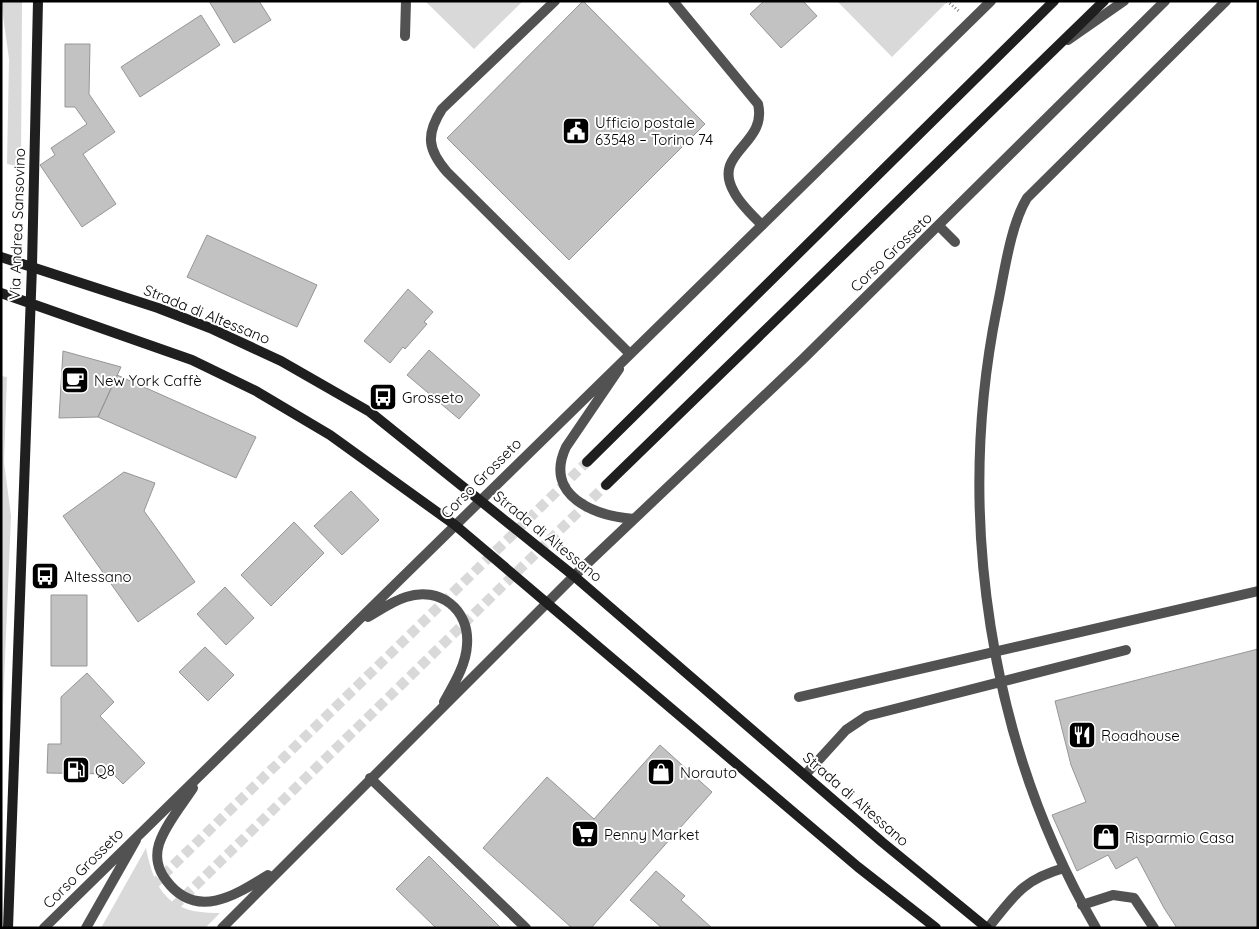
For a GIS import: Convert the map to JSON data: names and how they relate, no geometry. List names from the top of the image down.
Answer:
{
  "streets": {
    "street": ["Via Andrea Sansovino", "Corso Grosseto", "Strada di Altessano"]
  },
  "crossings": [
    ["Via Andrea Sansovino", "Strada di Altessano"],
    ["Corso Grosseto", "Strada di Altessano"]
  ],
  "places": {
    "public building": ["Ufficio postale 63548 – Torino 74"],
    "cafe": ["New York Caffè"],
    "bus stop": ["Grosseto", "Altessano"],
    "restaurant": ["Roadhouse"],
    "fuel station": ["Q8"],
    "shop": ["Norauto", "Risparmio Casa"],
    "supermarket": ["Penny Market"]
  }
}
